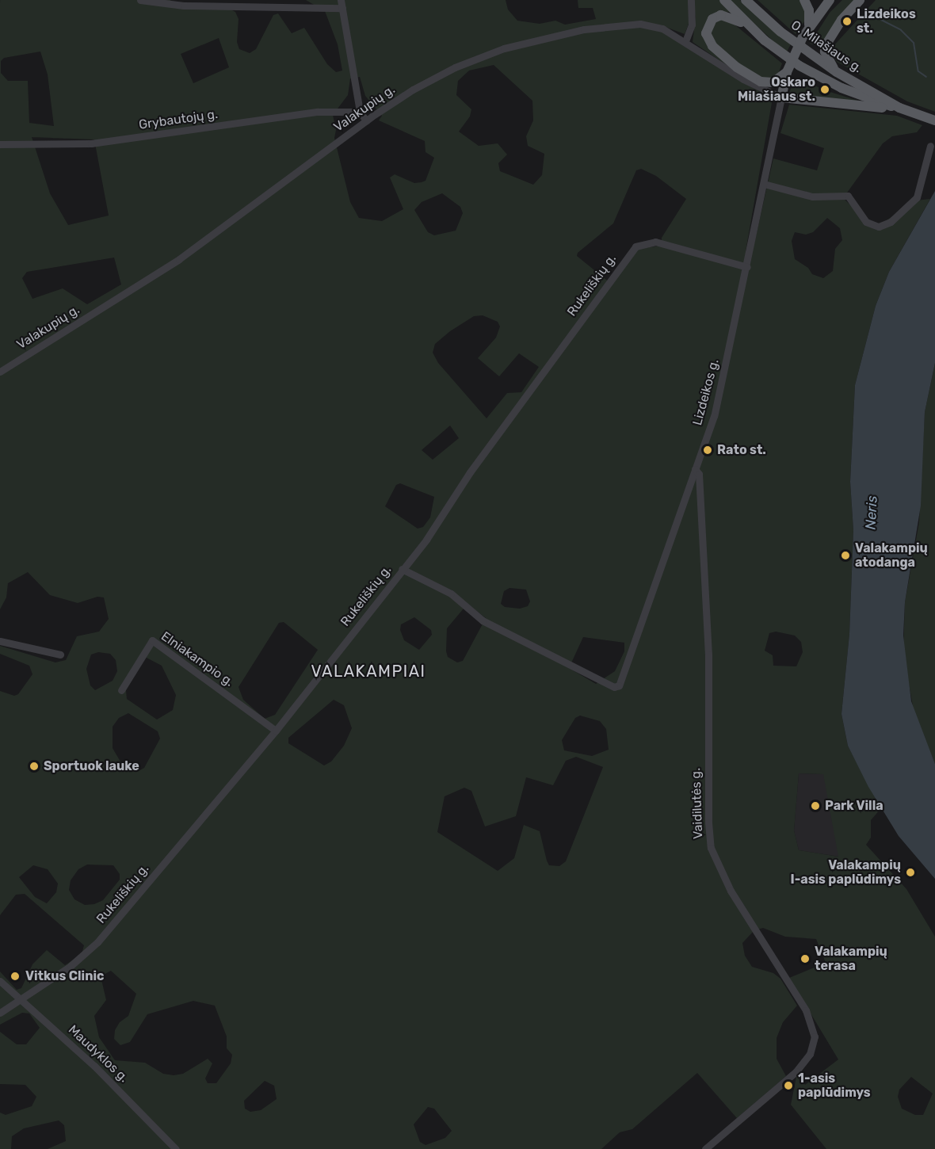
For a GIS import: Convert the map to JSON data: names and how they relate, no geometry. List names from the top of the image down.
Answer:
{
  "streets": {
    "main road": ["O. Milašiaus g."],
    "street": [
      "Valakupių g.",
      "Grybautojų g.",
      "Rukeliškių g.",
      "Lizdeikos g.",
      "Elniakampio g.",
      "Vaidilutės g.",
      "Maudyklos g."
    ]
  },
  "crossings": [
    ["Valakupių g.", "Lizdeikos g."],
    ["Rukeliškių g.", "Lizdeikos g."],
    ["Rukeliškių g.", "Elniakampio g."],
    ["Rukeliškių g.", "Maudyklos g."],
    ["Lizdeikos g.", "Vaidilutės g."]
  ],
  "districts": ["VALAKAMPIAI"],
  "water": ["Neris"],
  "places": [
    "Lizdeikos st.",
    "Oskaro Milašiaus st.",
    "Rato st.",
    "Valakampių atodanga",
    "Sportuok lauke",
    "Park Villa",
    "Valakampių I-asis paplūdimys",
    "Valakampių terasa",
    "Vitkus Clinic",
    "1-asis paplūdimys"
  ]
}
